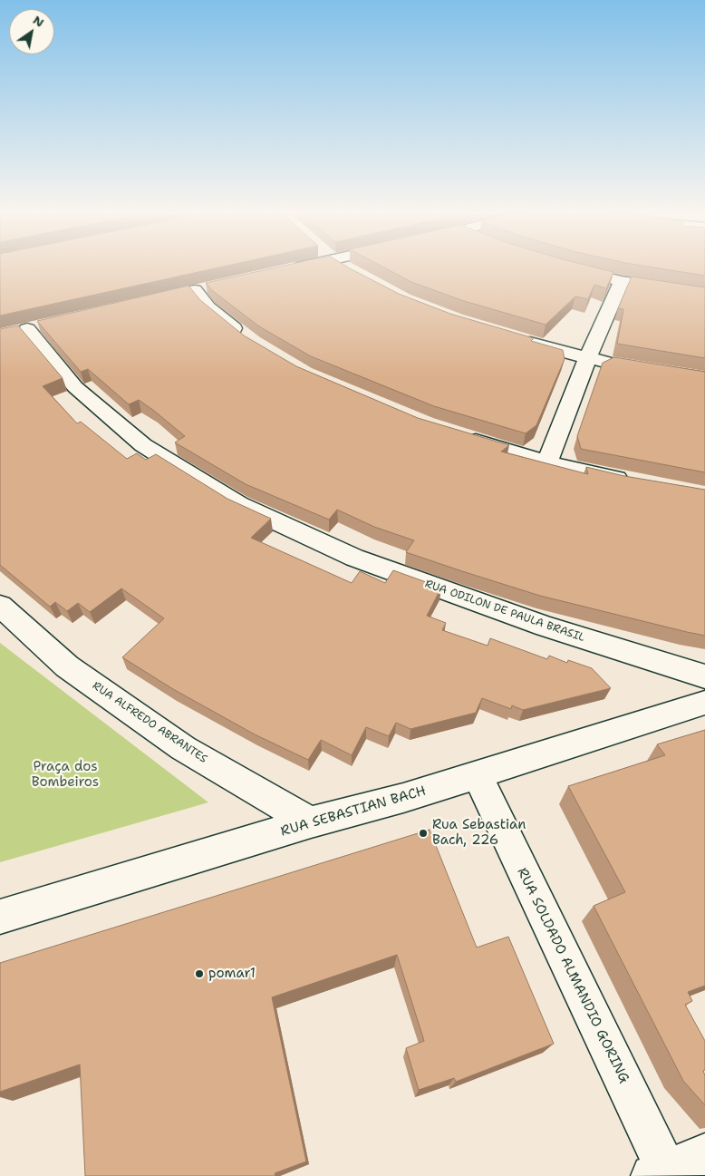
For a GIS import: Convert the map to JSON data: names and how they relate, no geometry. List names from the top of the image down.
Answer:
{
  "streets": {
    "street": [
      "RUA ODILON DE PAULA BRASIL",
      "RUA ALFREDO ABRANTES",
      "RUA SEBASTIAN BACH",
      "RUA SOLDADO ALMANDIO GORING"
    ]
  },
  "crossings": [
    ["RUA ALFREDO ABRANTES", "RUA SEBASTIAN BACH"],
    ["RUA SEBASTIAN BACH", "RUA SOLDADO ALMANDIO GORING"]
  ],
  "parks": ["Praça dos Bombeiros"],
  "places": ["Rua Sebastian Bach, 226", "pomar1"],
  "north": "top right"
}
